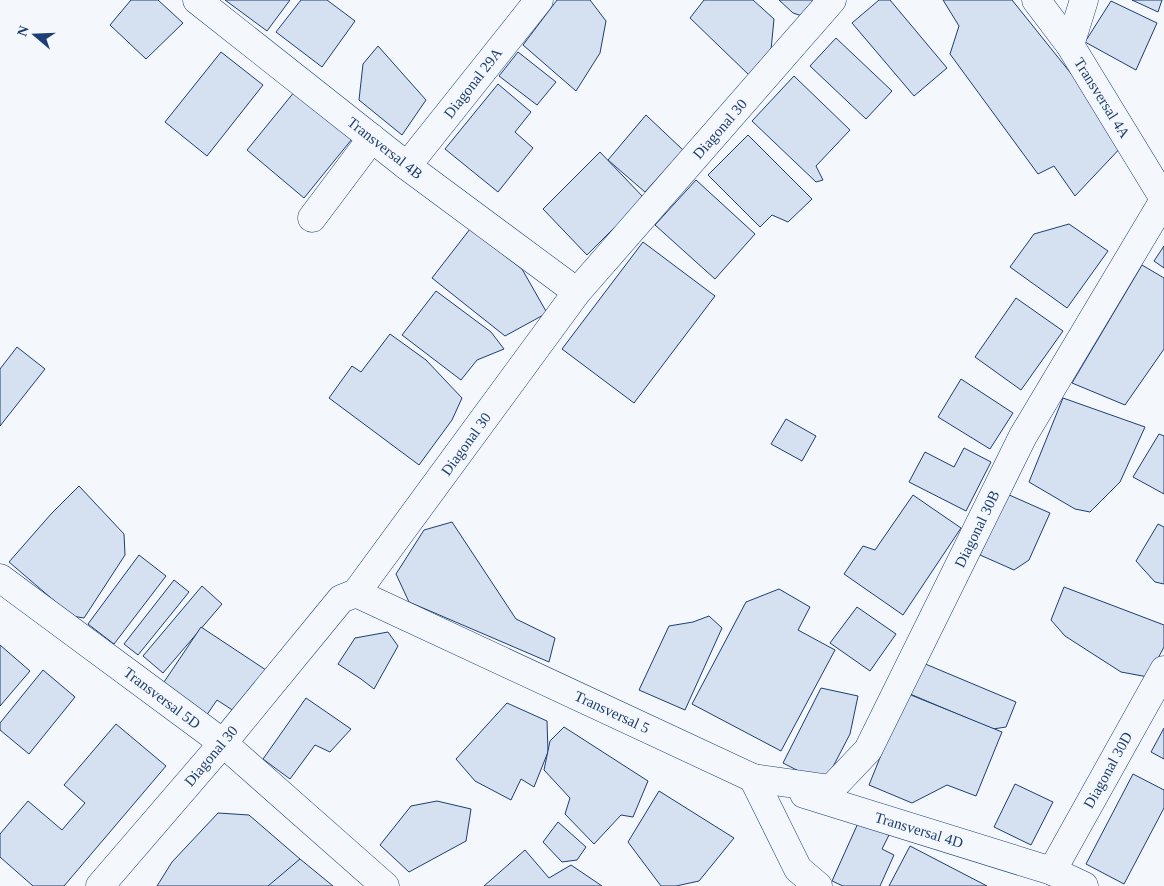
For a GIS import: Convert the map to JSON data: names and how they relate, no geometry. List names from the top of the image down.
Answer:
{
  "streets": {
    "street": [
      "Diagonal 29A",
      "Transversal 4A",
      "Diagonal 30",
      "Transversal 4B",
      "Diagonal 30B",
      "Transversal 5D",
      "Transversal 5",
      "Diagonal 30D",
      "Transversal 4D"
    ]
  },
  "crossings": [
    ["Diagonal 29A", "Transversal 4B"],
    ["Transversal 4A", "Diagonal 30B"],
    ["Diagonal 30", "Transversal 4B"],
    ["Diagonal 30", "Transversal 5D"],
    ["Diagonal 30", "Transversal 5"],
    ["Diagonal 30B", "Transversal 5"],
    ["Diagonal 30B", "Transversal 4D"],
    ["Transversal 5", "Transversal 4D"],
    ["Diagonal 30D", "Transversal 4D"]
  ],
  "north": "left"
}
